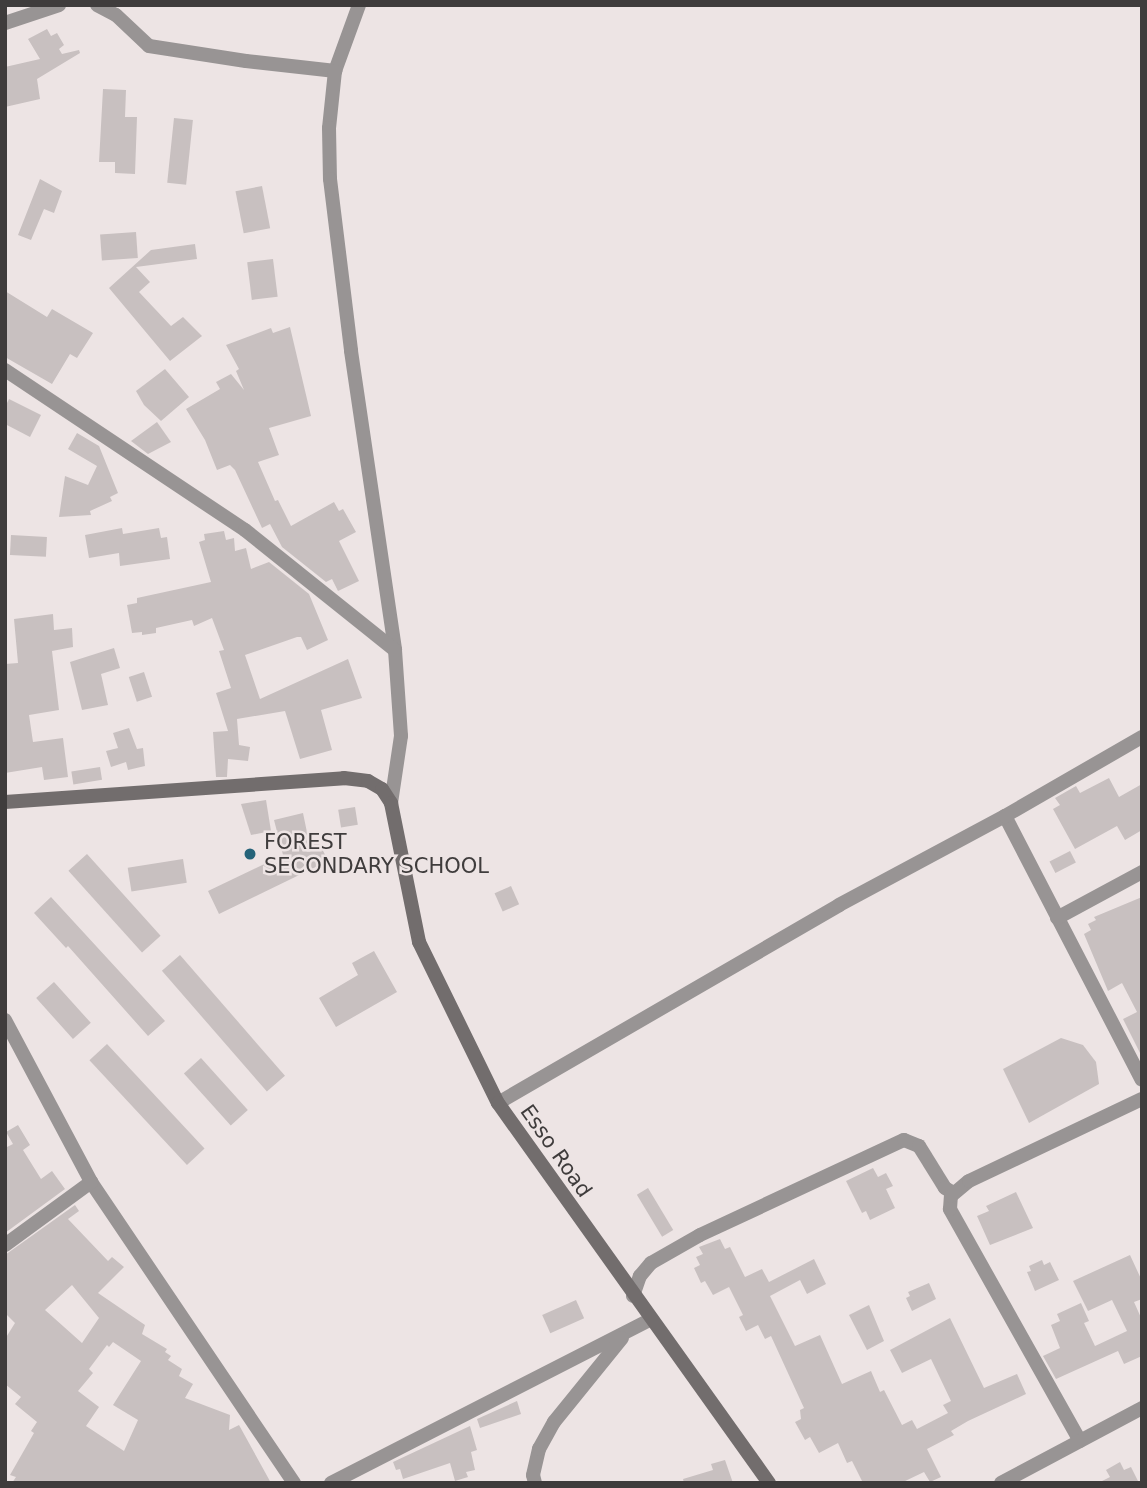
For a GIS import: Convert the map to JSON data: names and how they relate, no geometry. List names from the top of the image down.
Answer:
{
  "streets": {
    "street": ["Esso Road"]
  },
  "places": ["FOREST SECONDARY SCHOOL"]
}
